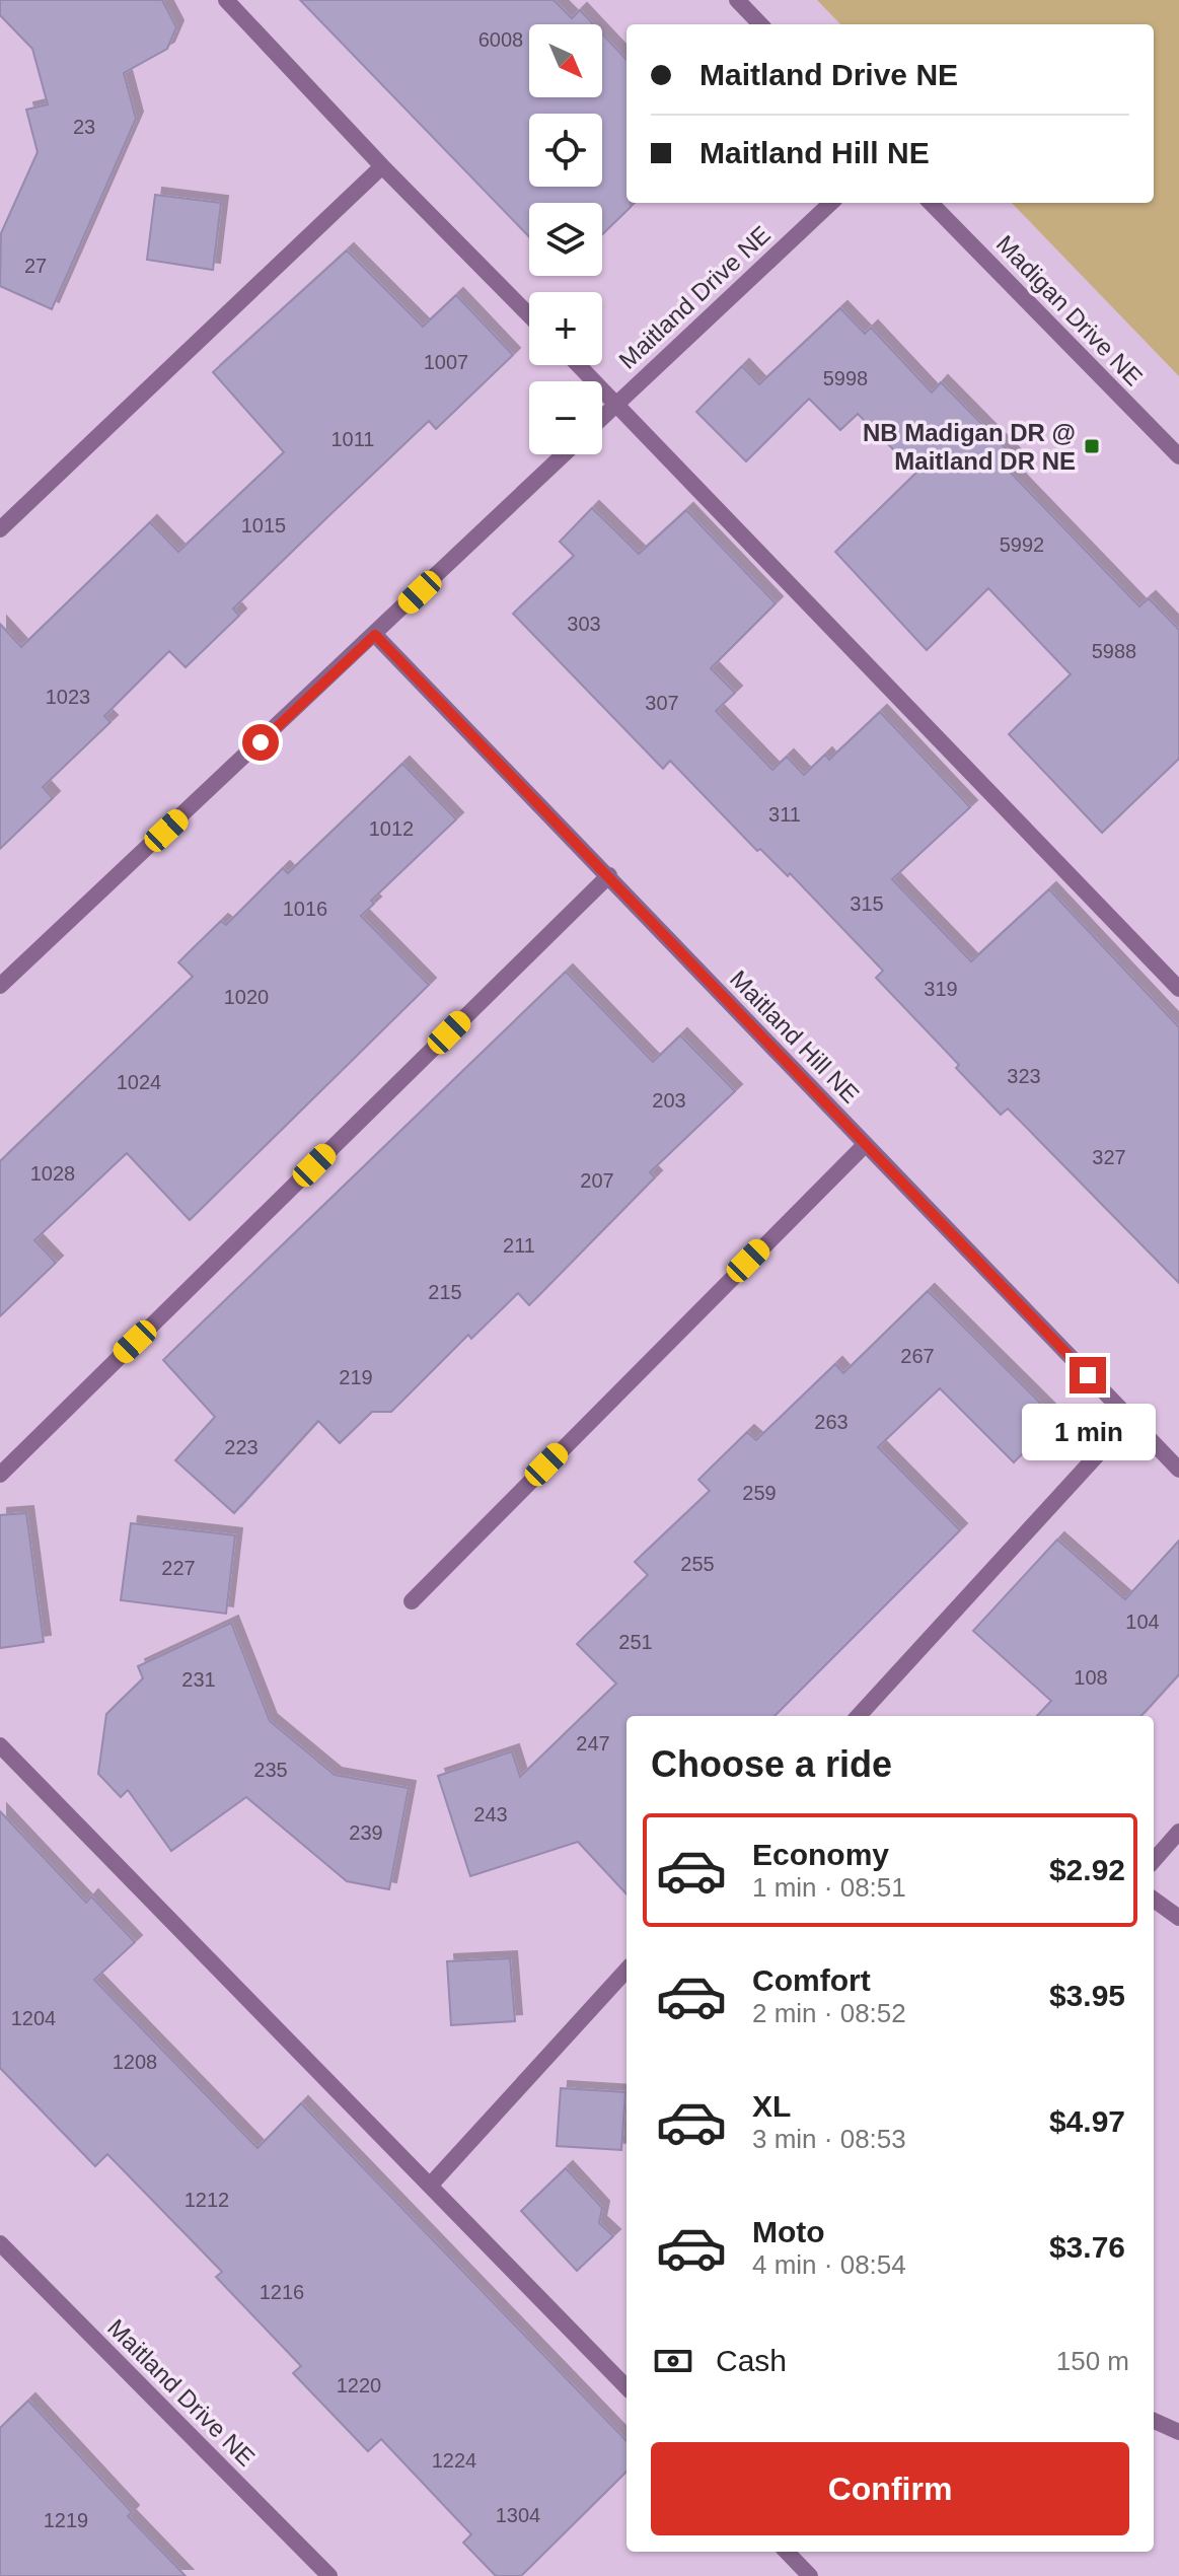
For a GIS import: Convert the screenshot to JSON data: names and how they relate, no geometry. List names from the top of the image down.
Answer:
{
  "streets": {
    "street": ["Maitland Drive NE", "Madigan Drive NE", "Maitland Hill NE"]
  },
  "places": {
    "transit": ["NB Madigan DR @ Maitland DR NE"]
  },
  "house_numbers": [
    "6008",
    "23",
    "27",
    "1007",
    "5998",
    "1011",
    "1015",
    "5992",
    "303",
    "5988",
    "1023",
    "307",
    "311",
    "1012",
    "315",
    "1016",
    "319",
    "1020",
    "323",
    "1024",
    "203",
    "327",
    "1028",
    "207",
    "211",
    "215",
    "267",
    "219",
    "263",
    "223",
    "259",
    "255",
    "227",
    "104",
    "251",
    "108",
    "231",
    "247",
    "235",
    "243",
    "239",
    "1204",
    "1208",
    "1212",
    "1216",
    "1220",
    "1224",
    "1304",
    "1219"
  ],
  "north": "bottom right",
  "page": {
    "map_buttons": ["+", "−"],
    "banner": ["Maitland Drive NE", "Maitland Hill NE"],
    "bubble": "1 min",
    "heading": "Choose a ride",
    "list": [
      {
        "name": "Economy",
        "note": "1 min · 08:51",
        "value": "$2.92"
      },
      {
        "name": "Comfort",
        "note": "2 min · 08:52",
        "value": "$3.95"
      },
      {
        "name": "XL",
        "note": "3 min · 08:53",
        "value": "$4.97"
      },
      {
        "name": "Moto",
        "note": "4 min · 08:54",
        "value": "$3.76"
      }
    ],
    "pay": ["Cash", "150 m"],
    "buttons": "Confirm"
  }
}
